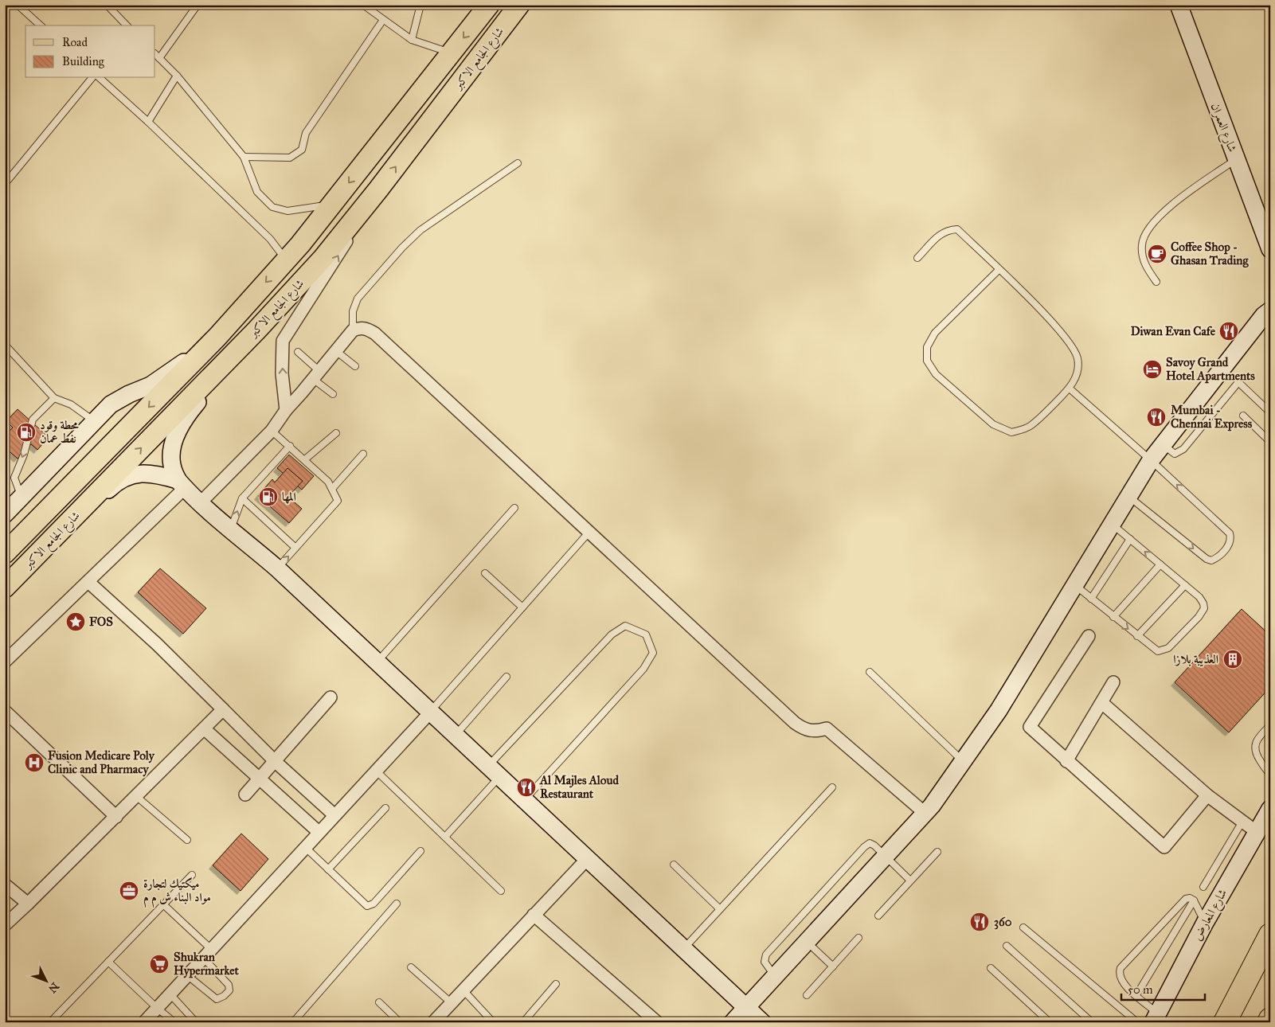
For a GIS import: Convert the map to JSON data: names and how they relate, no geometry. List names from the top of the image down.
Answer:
{
  "streets": {
    "main road": ["شارع الجامع الاكبر"],
    "street": ["شارع العمران", "شارع المعارض"]
  },
  "places": {
    "cafe": ["Coffee Shop - Ghasan Trading"],
    "restaurant": [
      "Diwan Evan Cafe",
      "Mumbai - Chennai Express",
      "Al Majles Aloud Restaurant",
      "360"
    ],
    "hotel": ["Savoy Grand Hotel Apartments"],
    "fuel station": ["محطة وقود نفط عمان", "المه‍ا"],
    "place": ["FOS"],
    "building": ["العذيبة بلازا"],
    "hospital": ["Fusion Medicare Poly Clinic and Pharmacy"],
    "office": ["ميكتيك لتجارة مواد البناء ش م م"],
    "supermarket": ["Shukran Hypermarket"]
  },
  "legend": ["Road", "Building"],
  "scale_bar": "50 m",
  "north": "bottom right"
}
